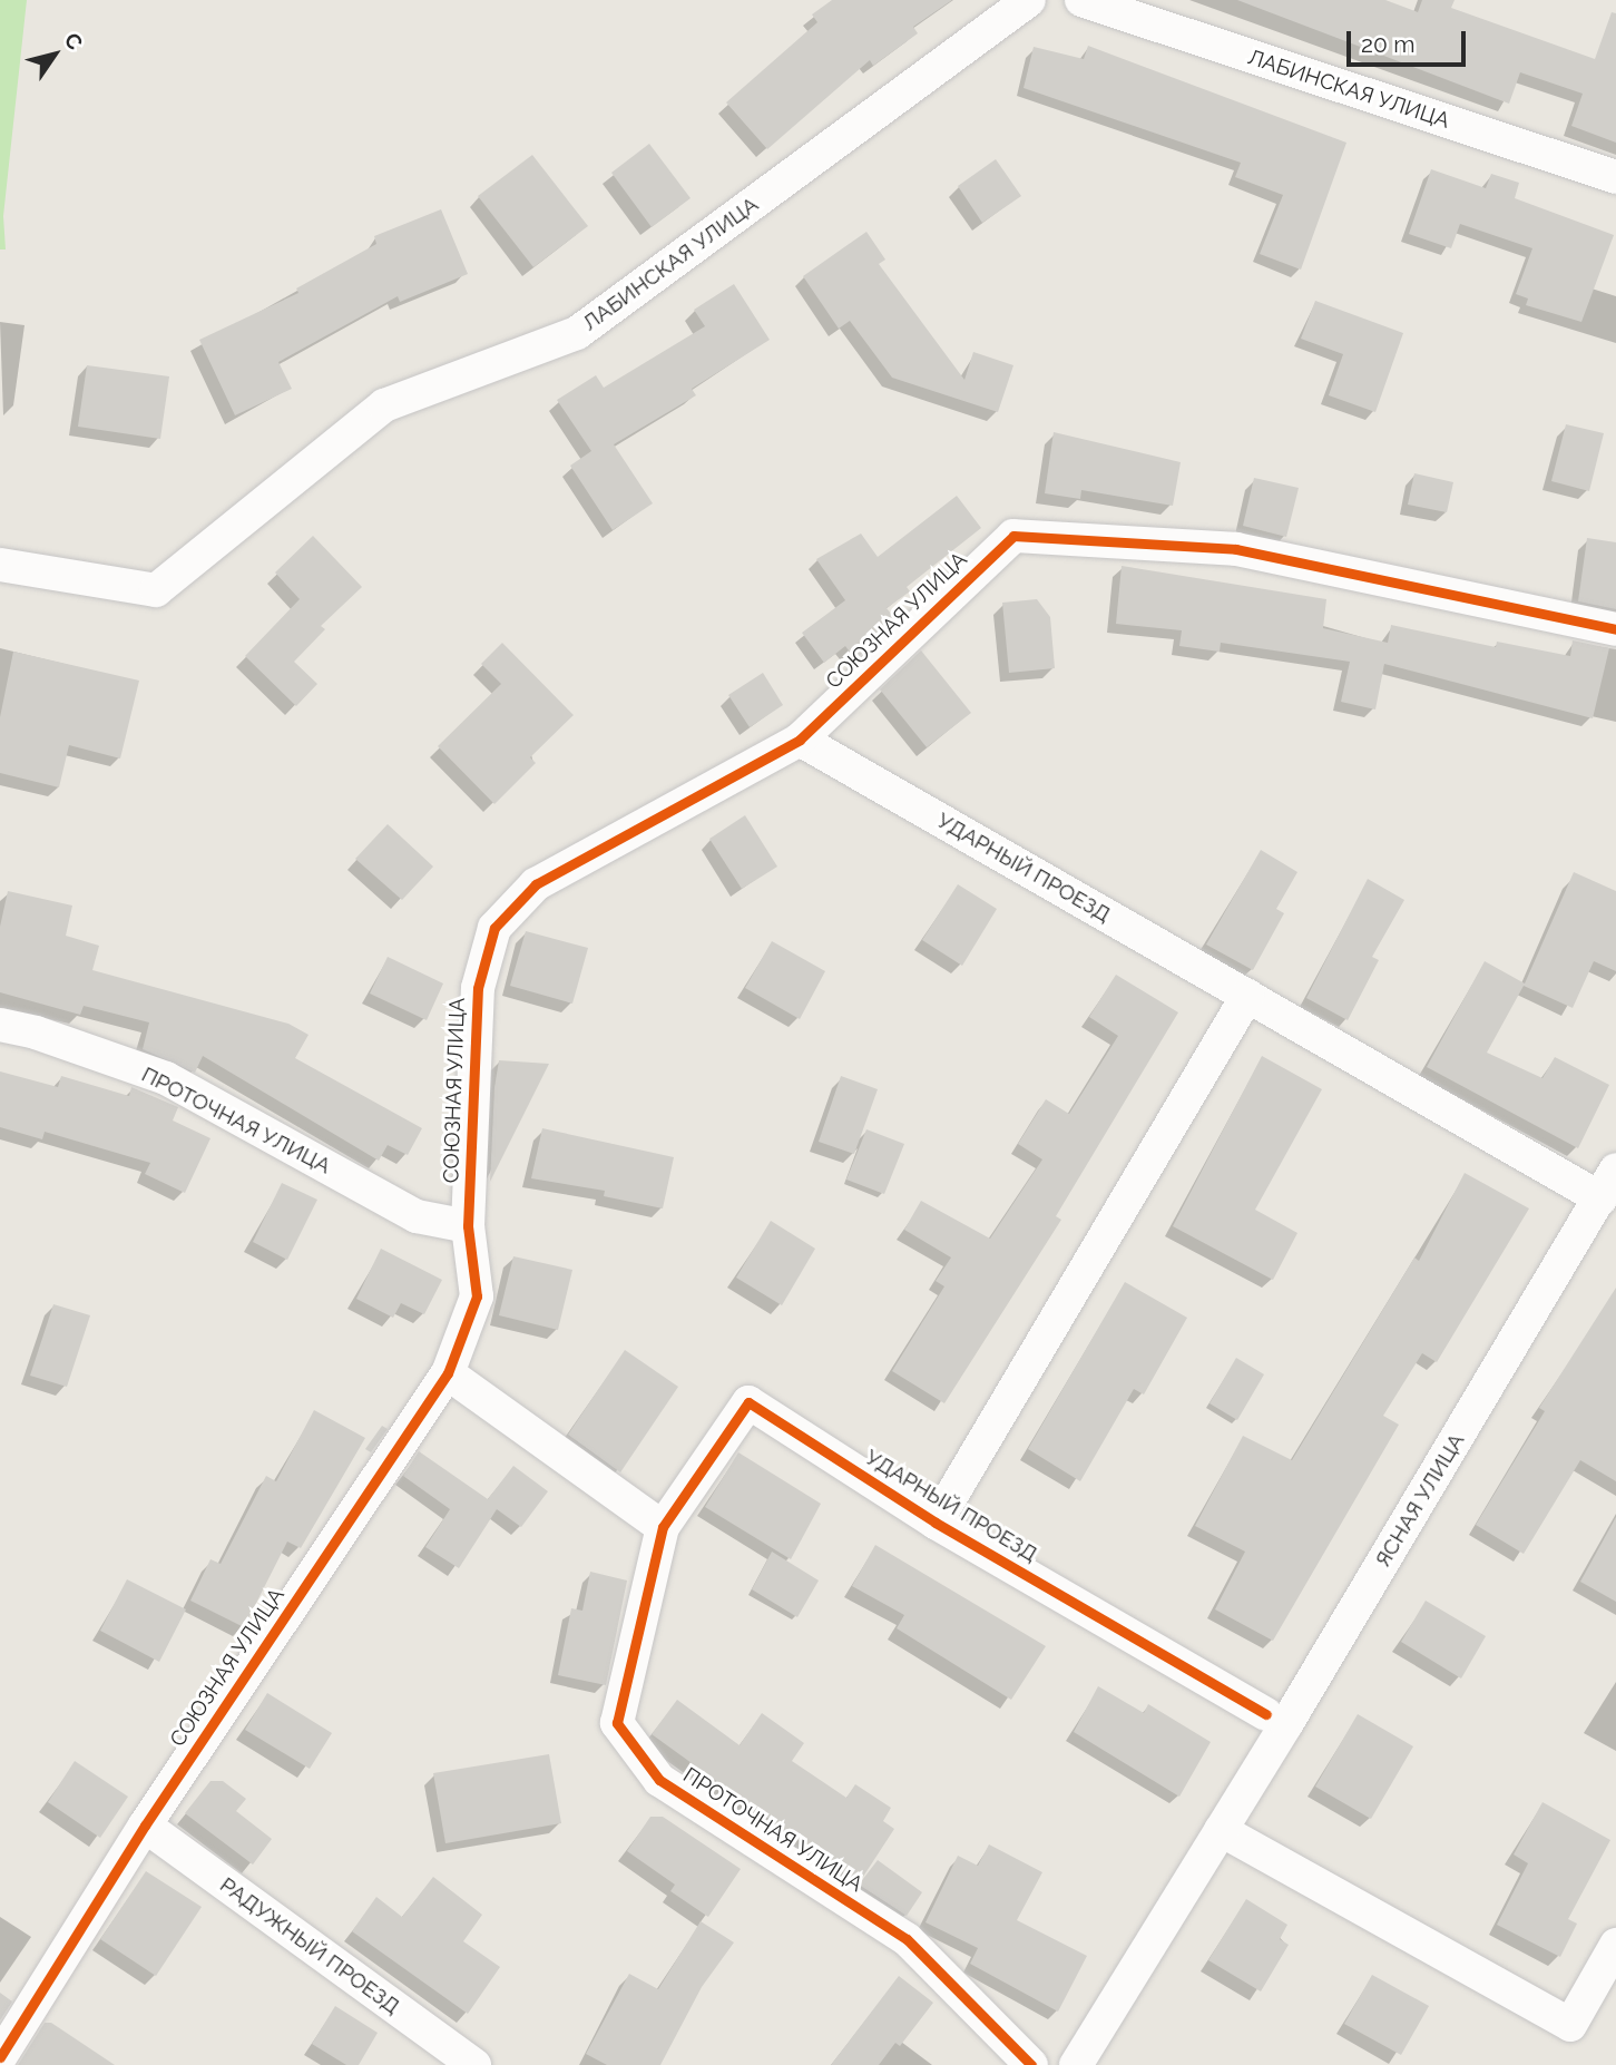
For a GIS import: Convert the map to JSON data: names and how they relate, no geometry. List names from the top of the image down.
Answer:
{
  "streets": {
    "street": [
      "ЛАБИНСКАЯ УЛИЦА",
      "СОЮЗНАЯ УЛИЦА",
      "УДАРНЫЙ ПРОЕЗД",
      "ПРОТОЧНАЯ УЛИЦА",
      "ЯСНАЯ УЛИЦА",
      "РАДУЖНЫЙ ПРОЕЗД"
    ]
  },
  "crossings": [
    ["СОЮЗНАЯ УЛИЦА", "УДАРНЫЙ ПРОЕЗД"],
    ["СОЮЗНАЯ УЛИЦА", "ПРОТОЧНАЯ УЛИЦА"],
    ["СОЮЗНАЯ УЛИЦА", "РАДУЖНЫЙ ПРОЕЗД"],
    ["УДАРНЫЙ ПРОЕЗД", "ПРОТОЧНАЯ УЛИЦА"],
    ["УДАРНЫЙ ПРОЕЗД", "ЯСНАЯ УЛИЦА"]
  ],
  "scale_bar": "20 m",
  "north": "top right"
}
